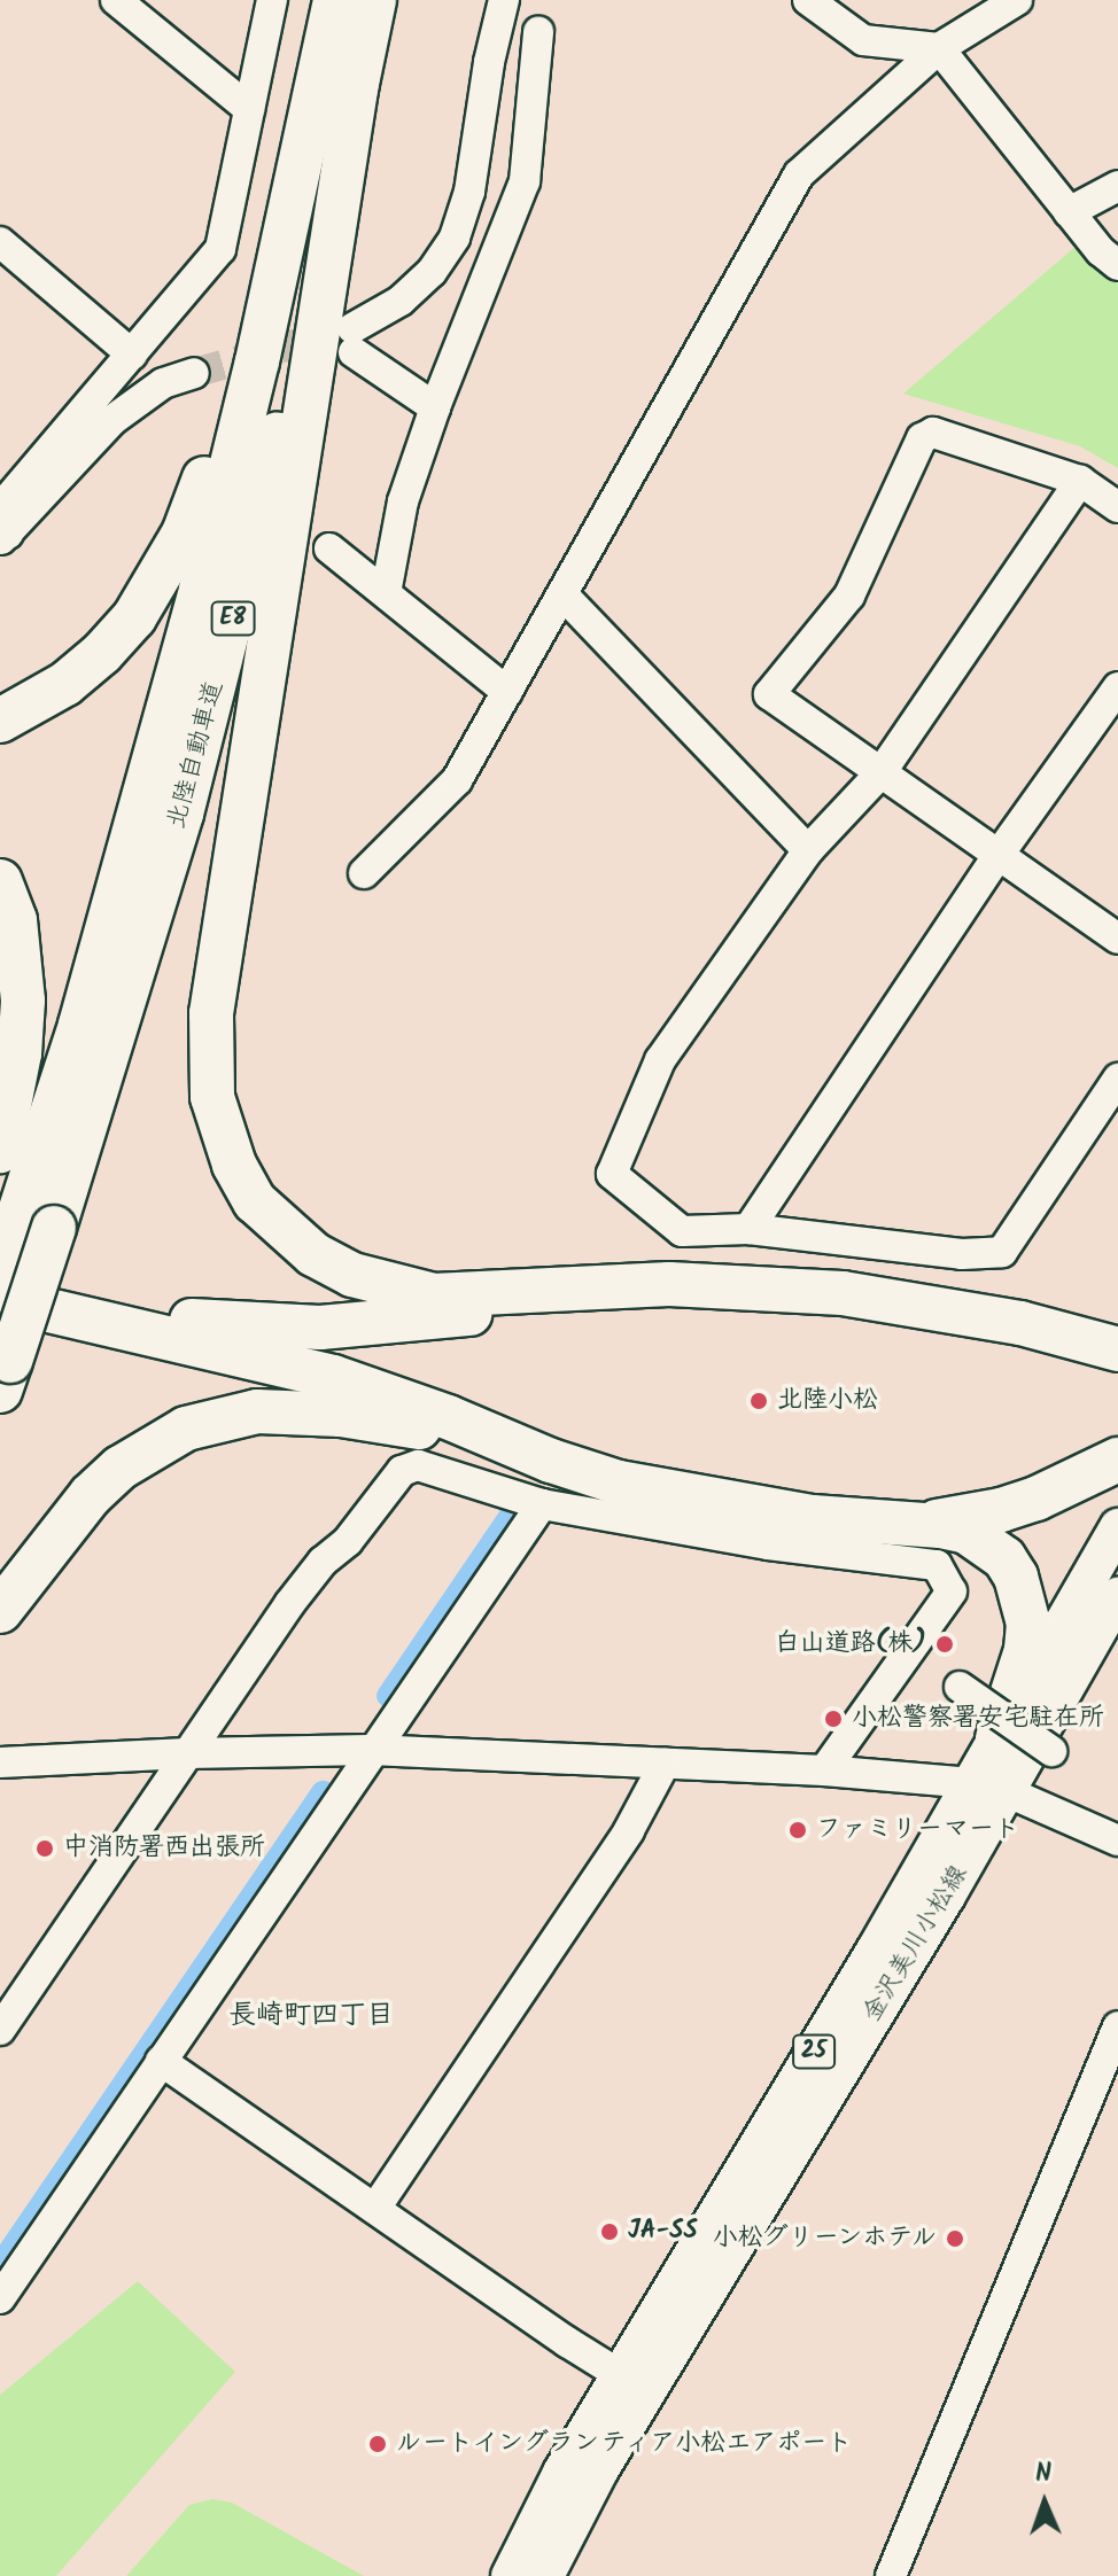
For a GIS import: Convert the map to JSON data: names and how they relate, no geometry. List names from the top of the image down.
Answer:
{
  "streets": {
    "highway": ["E8", "北陸自動車道"],
    "main road": ["金沢美川小松線", "25"]
  },
  "crossings": [
    ["金沢美川小松線", "25"]
  ],
  "districts": ["長崎町四丁目"],
  "places": [
    "北陸小松",
    "白山道路(株)",
    "小松警察署安宅駐在所",
    "ファミリーマート",
    "中消防署西出張所",
    "JA-SS",
    "小松グリーンホテル",
    "ルートイングランティア小松エアポート"
  ],
  "north": "top"
}
